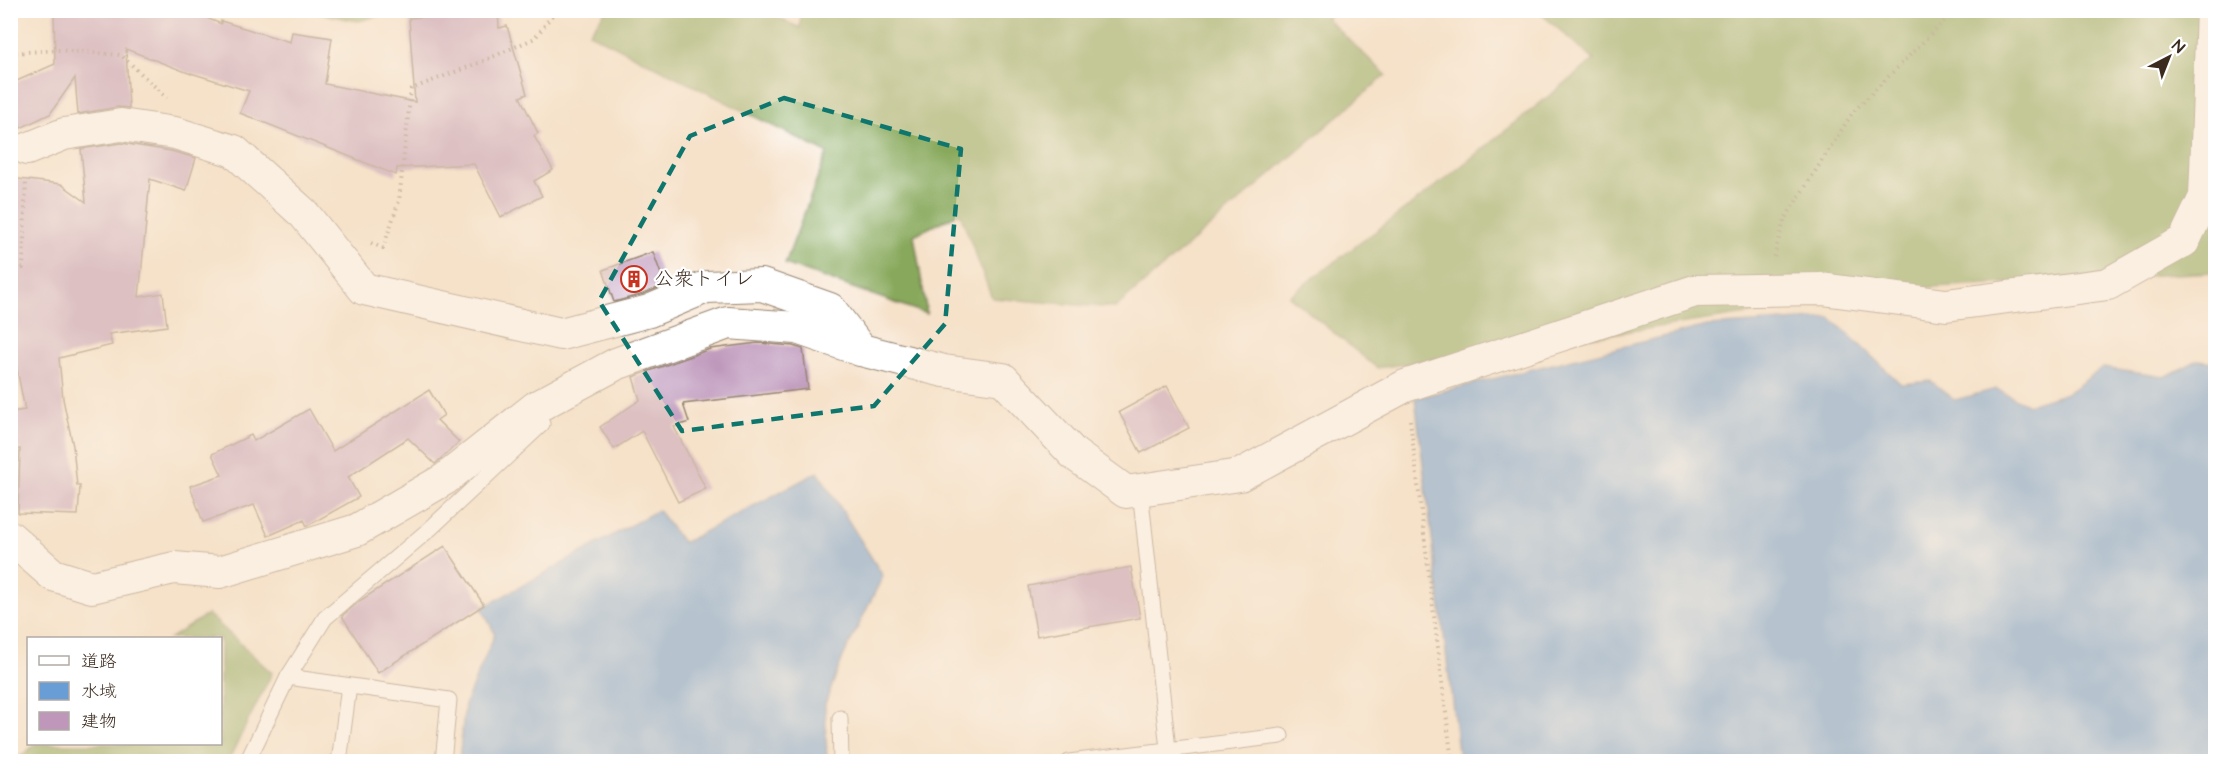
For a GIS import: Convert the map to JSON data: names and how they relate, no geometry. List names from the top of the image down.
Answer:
{
  "places": {
    "building": ["公衆トイレ"]
  },
  "legend": ["道路", "水域", "建物"],
  "north": "top right"
}
